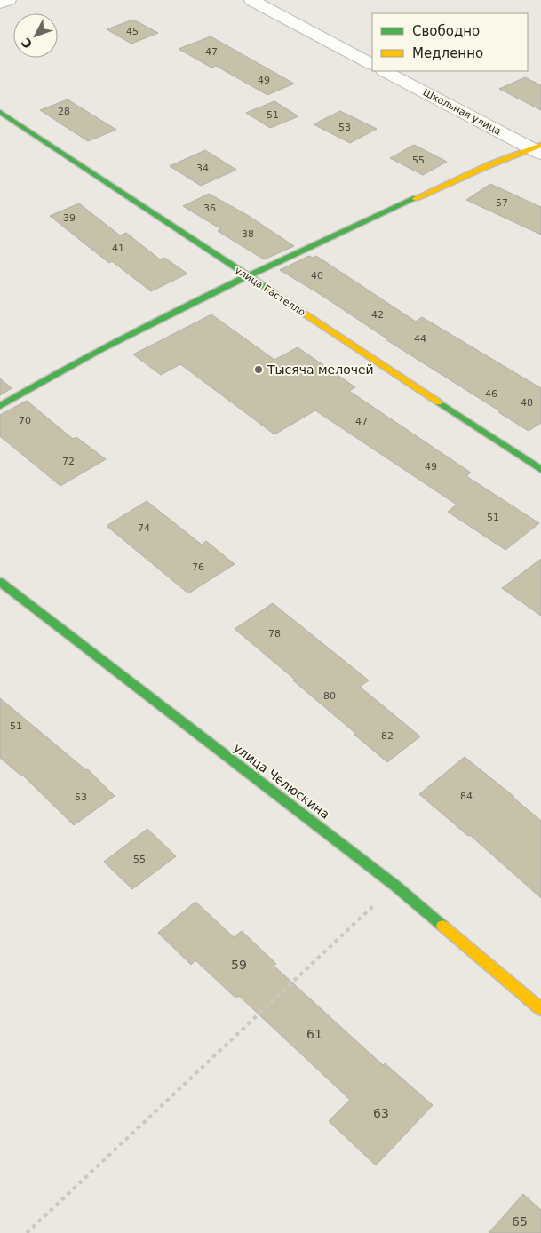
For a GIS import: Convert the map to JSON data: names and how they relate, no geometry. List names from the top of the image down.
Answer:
{
  "streets": {
    "street": ["Школьная улица", "улица Гастелло", "улица Челюскина"]
  },
  "places": ["Тысяча мелочей"],
  "house_numbers": [
    "45",
    "47",
    "49",
    "28",
    "51",
    "53",
    "55",
    "34",
    "57",
    "36",
    "39",
    "38",
    "41",
    "40",
    "42",
    "44",
    "46",
    "48",
    "70",
    "47",
    "72",
    "49",
    "51",
    "74",
    "76",
    "78",
    "80",
    "51",
    "82",
    "84",
    "53",
    "55",
    "59",
    "61",
    "63",
    "65"
  ],
  "legend": ["Свободно", "Медленно"],
  "north": "bottom left"
}
